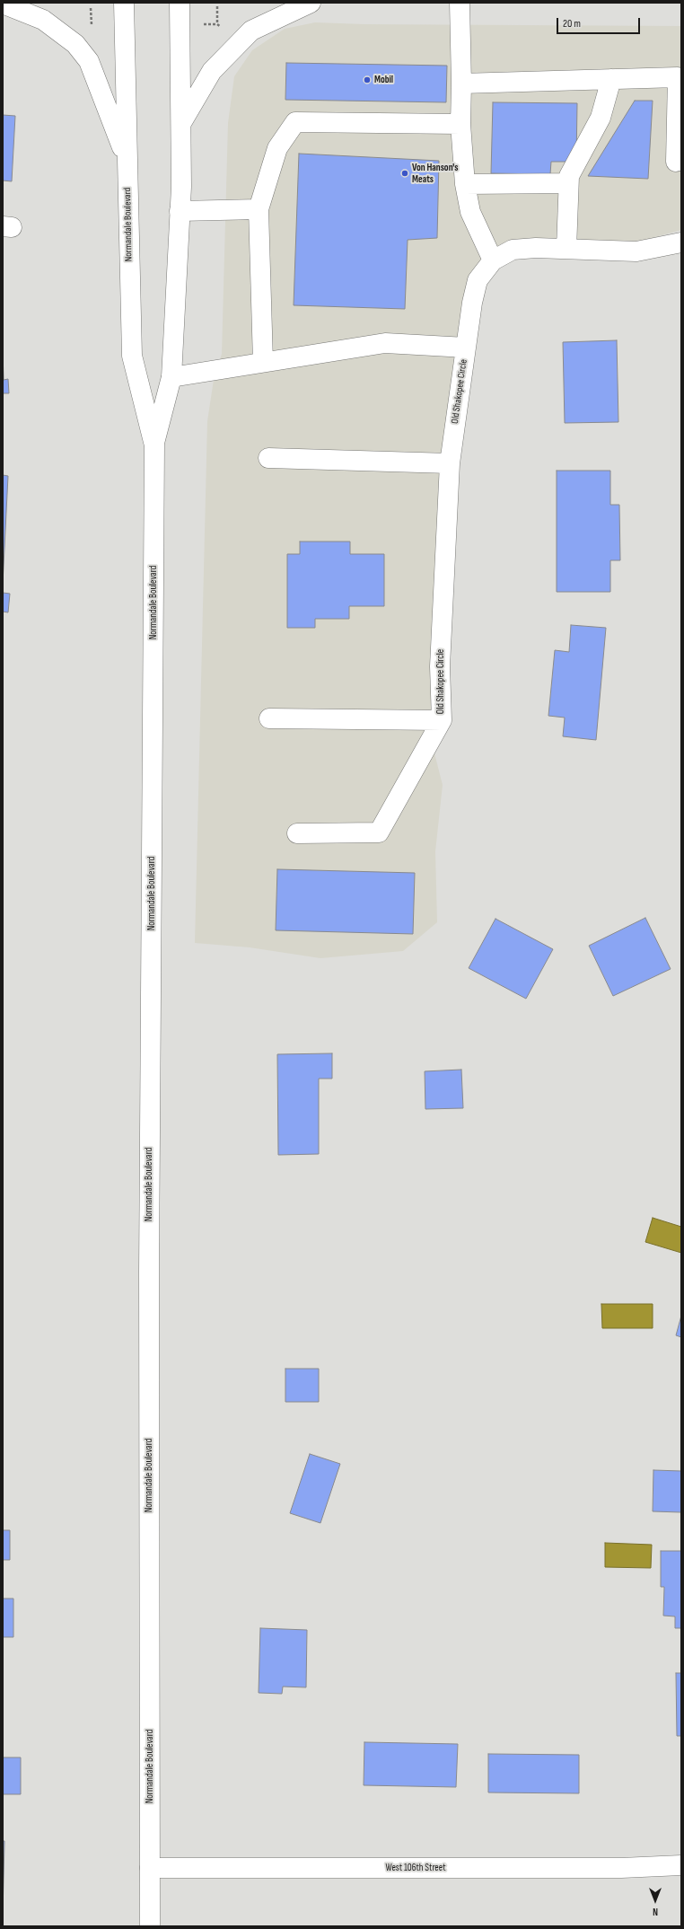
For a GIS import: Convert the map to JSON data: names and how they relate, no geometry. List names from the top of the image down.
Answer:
{
  "streets": {
    "main road": ["Normandale Boulevard", "Old Shakopee Circle", "West 106th Street"]
  },
  "crossings": [
    ["Normandale Boulevard", "West 106th Street"]
  ],
  "places": ["Mobil", "Von Hanson's Meats"],
  "scale_bar": "20 m",
  "north": "bottom"
}
